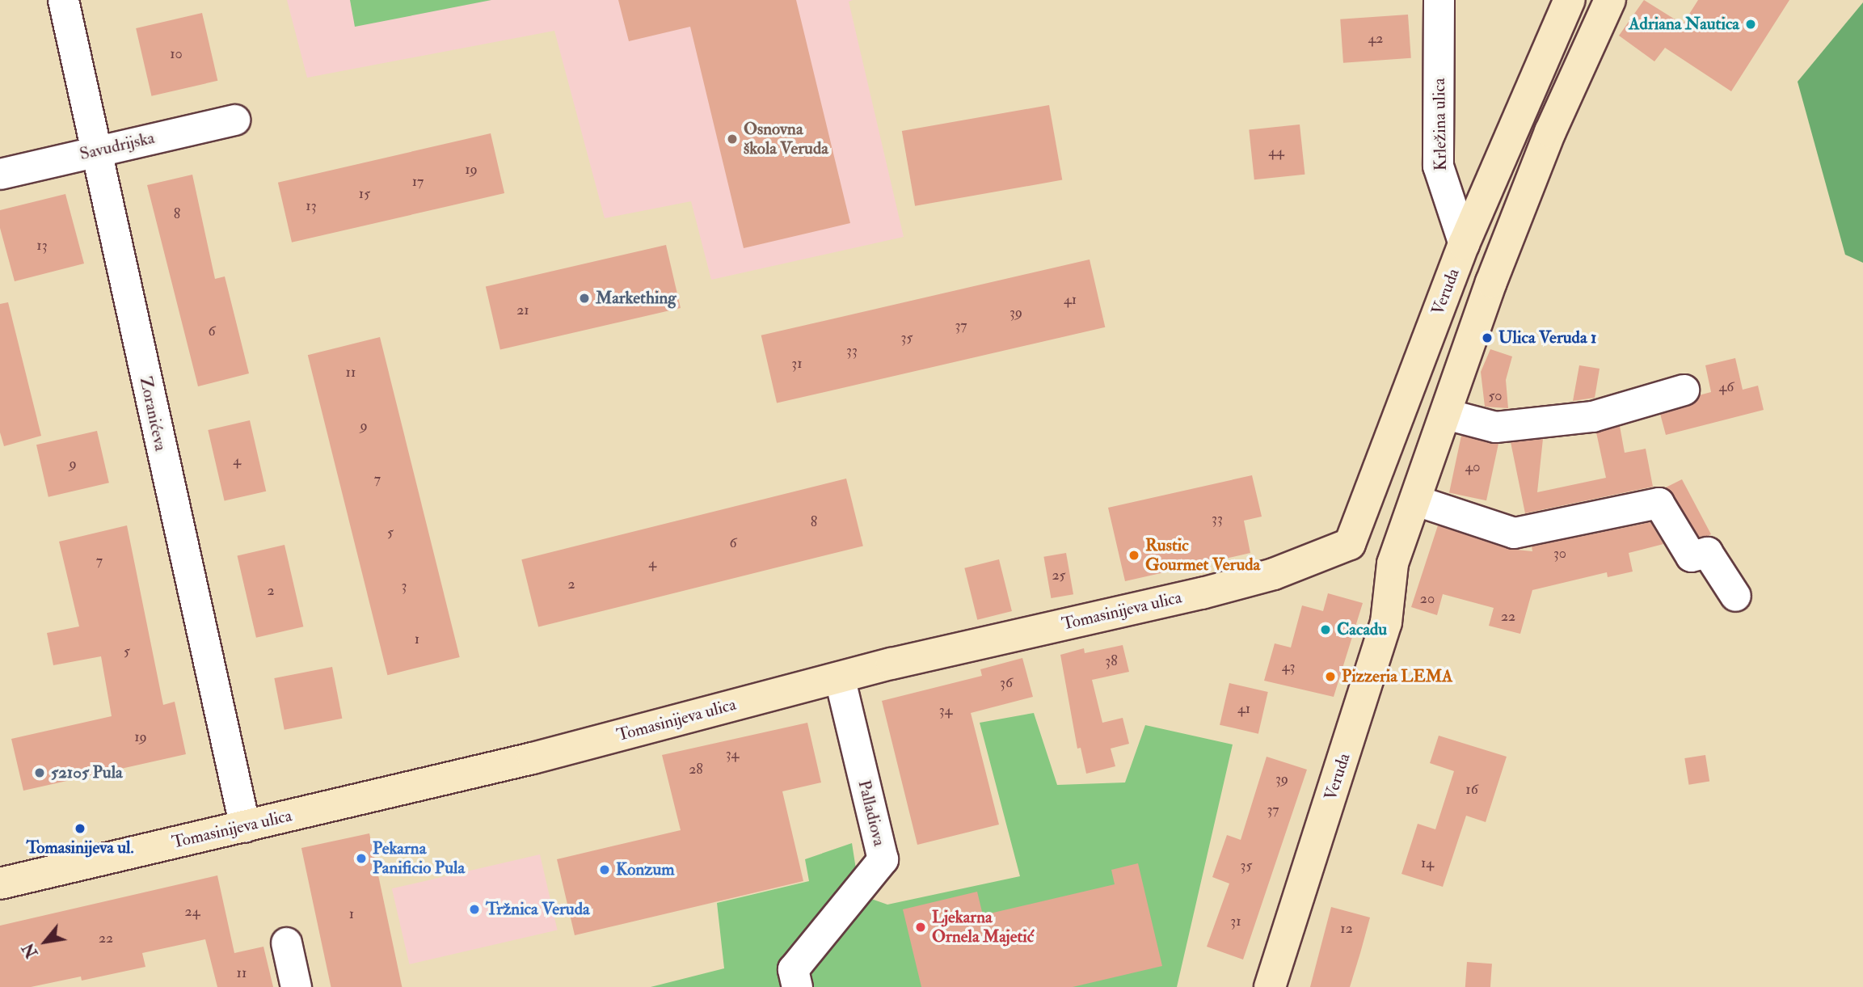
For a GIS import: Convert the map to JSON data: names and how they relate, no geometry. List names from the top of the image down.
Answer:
{
  "streets": {
    "main road": ["Veruda", "Tomasinijeva ulica"],
    "street": [
      "Krležina ulica",
      "Savudrijska",
      "Zoranićeva",
      "Palladiova"
    ]
  },
  "crossings": [
    ["Krležina ulica", "Veruda"],
    ["Savudrijska", "Zoranićeva"],
    ["Veruda", "Tomasinijeva ulica"],
    ["Zoranićeva", "Tomasinijeva ulica"],
    ["Tomasinijeva ulica", "Palladiova"]
  ],
  "places": [
    "Adriana Nautica",
    "Osnovna škola Veruda",
    "Markething",
    "Ulica Veruda 1",
    "Rustic Gourmet Veruda",
    "Cacadu",
    "Pizzeria LEMA",
    "52105 Pula",
    "Tomasinijeva ul.",
    "Pekarna Panificio Pula",
    "Konzum",
    "Tržnica Veruda",
    "Ljekarna Ornela Majetić"
  ],
  "house_numbers": [
    "42",
    "10",
    "44",
    "19",
    "17",
    "15",
    "13",
    "8",
    "13",
    "41",
    "21",
    "39",
    "37",
    "6",
    "35",
    "33",
    "31",
    "11",
    "46",
    "50",
    "9",
    "4",
    "9",
    "40",
    "7",
    "33",
    "8",
    "5",
    "6",
    "30",
    "7",
    "4",
    "25",
    "2",
    "3",
    "2",
    "20",
    "22",
    "1",
    "5",
    "38",
    "43",
    "36",
    "41",
    "34",
    "19",
    "34",
    "28",
    "39",
    "16",
    "37",
    "14",
    "35",
    "24",
    "1",
    "31",
    "12",
    "22",
    "11"
  ],
  "north": "bottom left"
}
